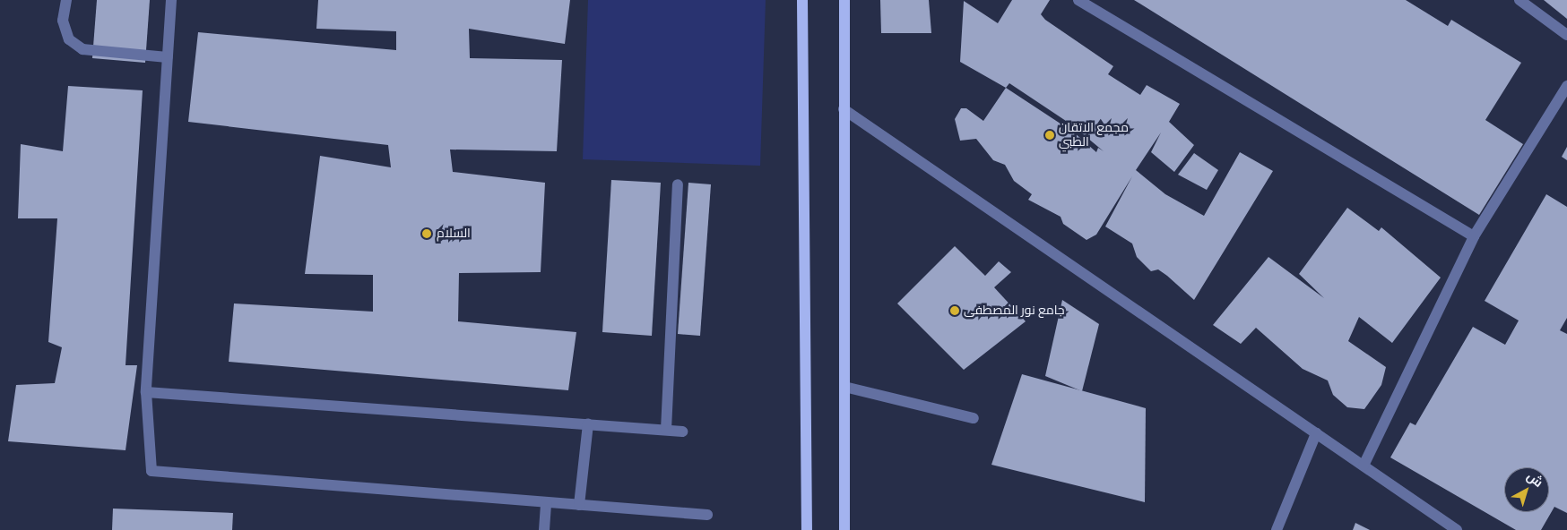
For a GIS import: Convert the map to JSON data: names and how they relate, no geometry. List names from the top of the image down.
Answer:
{
  "places": ["مجمع الاتقان الطبي", "السلام", "جامع نور المصطفى"],
  "north": "top right"
}
